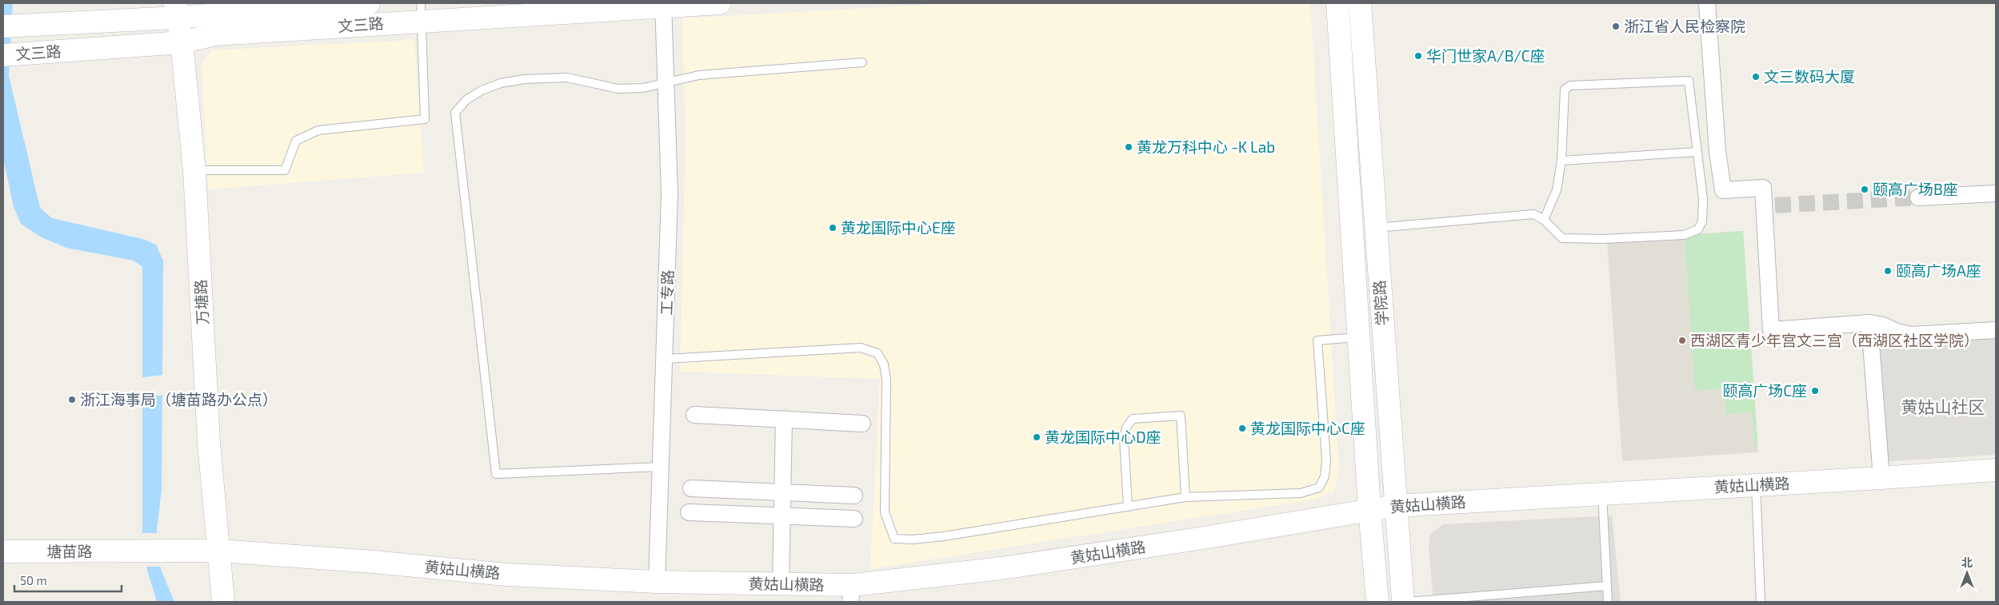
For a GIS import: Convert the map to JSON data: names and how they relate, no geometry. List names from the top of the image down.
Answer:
{
  "streets": {
    "street": [
      "文三路",
      "工专路",
      "万塘路",
      "学院路",
      "黄姑山横路",
      "塘苗路"
    ]
  },
  "crossings": [
    ["文三路", "工专路"],
    ["文三路", "万塘路"],
    ["工专路", "黄姑山横路"],
    ["万塘路", "黄姑山横路"],
    ["万塘路", "塘苗路"],
    ["学院路", "黄姑山横路"],
    ["黄姑山横路", "塘苗路"]
  ],
  "districts": ["黄姑山社区"],
  "places": [
    "浙江省人民检察院",
    "华门世家A/B/C座",
    "文三数码大厦",
    "黄龙万科中心 -K Lab",
    "颐高广场B座",
    "黄龙国际中心E座",
    "颐高广场A座",
    "西湖区青少年宫文三宫（西湖区社区学院）",
    "颐高广场C座",
    "浙江海事局（塘苗路办公点）",
    "黄龙国际中心C座",
    "黄龙国际中心D座"
  ],
  "scale_bar": "50 m",
  "north": "top"
}
